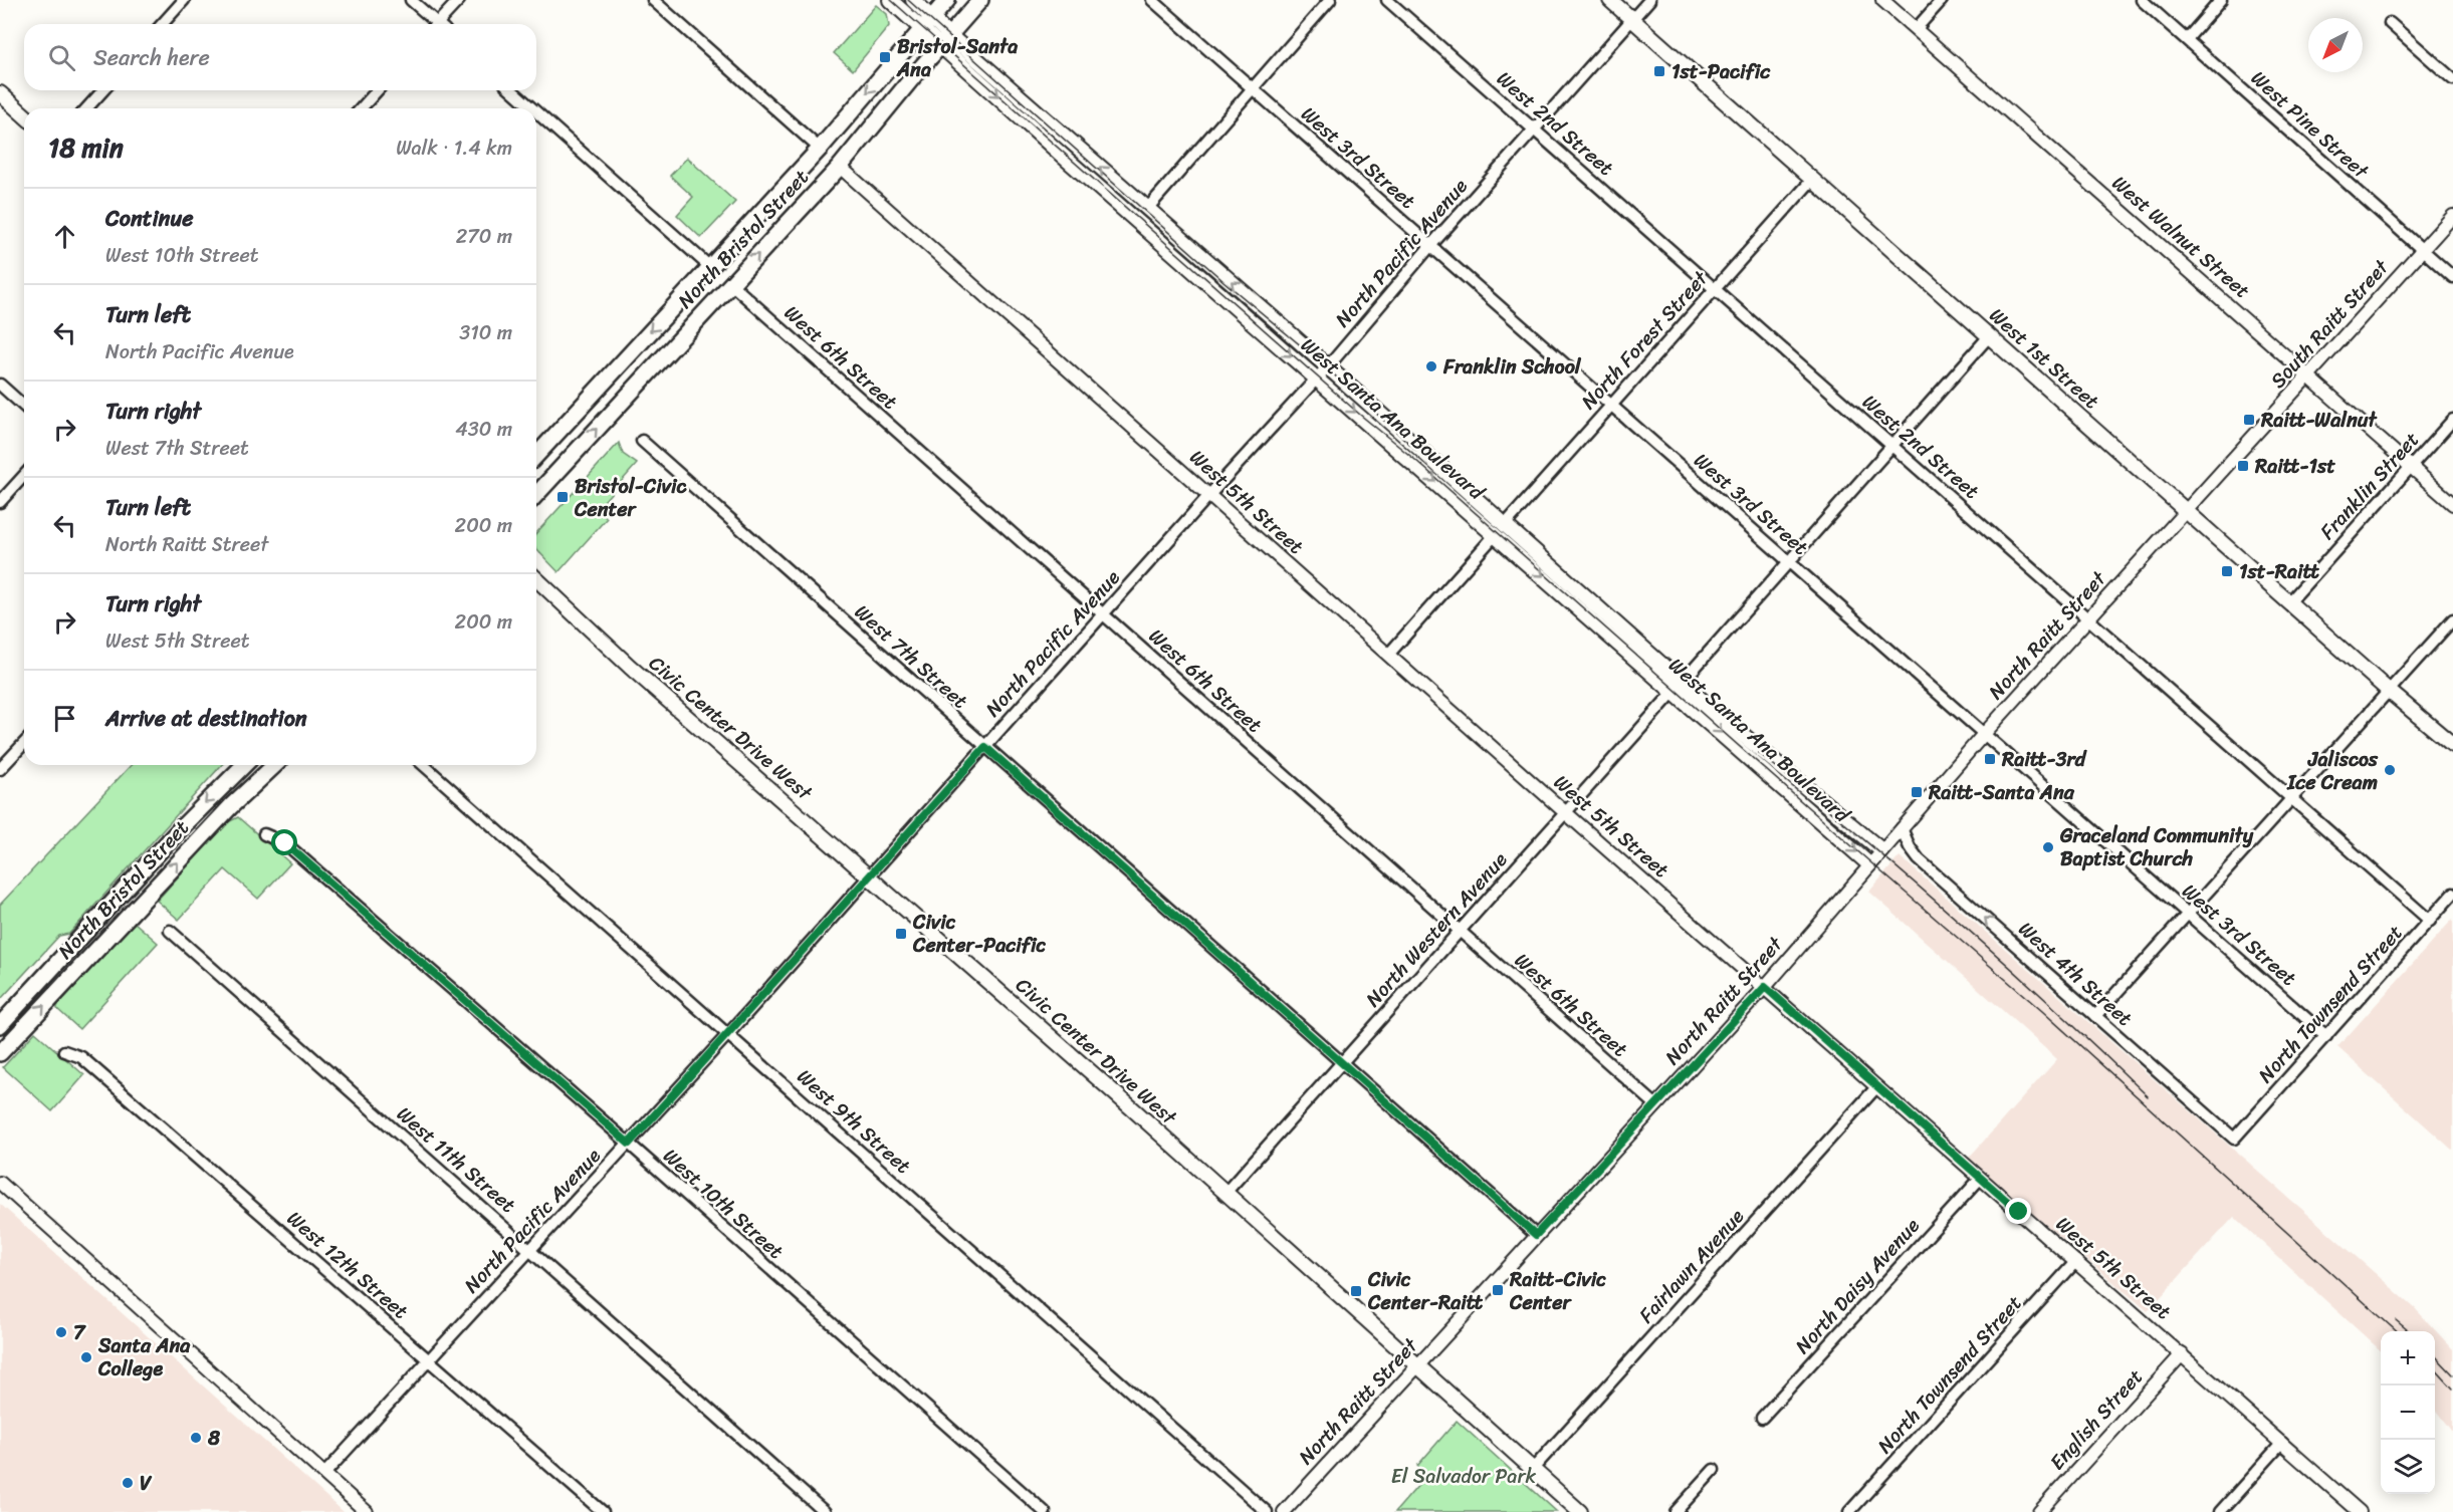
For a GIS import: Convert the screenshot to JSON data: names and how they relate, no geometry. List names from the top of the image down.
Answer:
{
  "streets": {
    "main road": [
      "North Bristol Street",
      "West 1st Street",
      "West Santa Ana Boulevard",
      "Civic Center Drive West"
    ],
    "street": [
      "West 2nd Street",
      "West Pine Street",
      "West 3rd Street",
      "West Walnut Street",
      "North Pacific Avenue",
      "South Raitt Street",
      "North Forest Street",
      "West 6th Street",
      "Franklin Street",
      "West 5th Street",
      "North Raitt Street",
      "West 7th Street",
      "North Western Avenue",
      "West 4th Street",
      "North Townsend Street",
      "West 9th Street",
      "West 11th Street",
      "West 10th Street",
      "West 12th Street",
      "Fairlawn Avenue",
      "North Daisy Avenue",
      "English Street"
    ]
  },
  "crossings": [
    ["West 2nd Street", "North Pacific Avenue"],
    ["West 2nd Street", "North Forest Street"],
    ["West 2nd Street", "North Raitt Street"],
    ["West 2nd Street", "North Western Avenue"],
    ["West 2nd Street", "North Townsend Street"],
    ["West Pine Street", "South Raitt Street"],
    ["West 3rd Street", "North Pacific Avenue"],
    ["West 3rd Street", "North Forest Street"],
    ["West 3rd Street", "North Raitt Street"],
    ["West 3rd Street", "North Western Avenue"],
    ["West 3rd Street", "North Townsend Street"],
    ["West Walnut Street", "South Raitt Street"],
    ["West Walnut Street", "Franklin Street"],
    ["North Bristol Street", "West 6th Street"],
    ["North Bristol Street", "West Santa Ana Boulevard"],
    ["North Bristol Street", "West 5th Street"],
    ["North Pacific Avenue", "West 6th Street"],
    ["North Pacific Avenue", "West 1st Street"],
    ["North Pacific Avenue", "West Santa Ana Boulevard"],
    ["North Pacific Avenue", "West 5th Street"],
    ["North Pacific Avenue", "West 7th Street"],
    ["North Pacific Avenue", "Civic Center Drive West"],
    ["North Pacific Avenue", "West 9th Street"],
    ["North Pacific Avenue", "West 11th Street"],
    ["North Pacific Avenue", "West 10th Street"],
    ["North Pacific Avenue", "West 12th Street"],
    ["South Raitt Street", "West 1st Street"],
    ["South Raitt Street", "North Raitt Street"],
    ["North Forest Street", "West 1st Street"],
    ["North Forest Street", "West Santa Ana Boulevard"],
    ["North Forest Street", "West 5th Street"],
    ["West 6th Street", "North Raitt Street"],
    ["West 6th Street", "North Western Avenue"],
    ["West 1st Street", "Franklin Street"],
    ["West 1st Street", "North Raitt Street"],
    ["West 1st Street", "North Western Avenue"],
    ["West Santa Ana Boulevard", "North Raitt Street"],
    ["West Santa Ana Boulevard", "North Western Avenue"],
    ["West 5th Street", "North Raitt Street"],
    ["West 5th Street", "North Western Avenue"],
    ["West 5th Street", "North Townsend Street"],
    ["West 5th Street", "Fairlawn Avenue"],
    ["West 5th Street", "North Daisy Avenue"],
    ["West 5th Street", "English Street"],
    ["North Raitt Street", "West 7th Street"],
    ["North Raitt Street", "Civic Center Drive West"],
    ["North Raitt Street", "West 4th Street"],
    ["West 7th Street", "North Western Avenue"],
    ["Civic Center Drive West", "North Western Avenue"],
    ["Civic Center Drive West", "Fairlawn Avenue"],
    ["West 4th Street", "North Townsend Street"]
  ],
  "one_way": ["West 4th Street"],
  "parks": ["El Salvador Park"],
  "places": {
    "transit": [
      "Bristol-Santa Ana",
      "1st-Pacific",
      "Raitt-Walnut",
      "Raitt-1st",
      "Bristol-Civic Center",
      "1st-Raitt",
      "Raitt-3rd",
      "Raitt-Santa Ana",
      "Civic Center-Pacific",
      "Raitt-Civic Center",
      "Civic Center-Raitt"
    ],
    "other": [
      "Franklin School",
      "Jaliscos Ice Cream",
      "Graceland Community Baptist Church",
      "7",
      "Santa Ana College",
      "8",
      "V"
    ]
  },
  "north": "bottom left",
  "page": {
    "search": "Search here",
    "heading": ["18 min", "Walk · 1.4 km"],
    "list": [
      ["Continue", "West 10th Street", "270 m"],
      ["Turn left", "North Pacific Avenue", "310 m"],
      ["Turn right", "West 7th Street", "430 m"],
      ["Turn left", "North Raitt Street", "200 m"],
      ["Turn right", "West 5th Street", "200 m"],
      "Arrive at destination"
    ],
    "map_buttons": ["+", "−"]
  }
}
